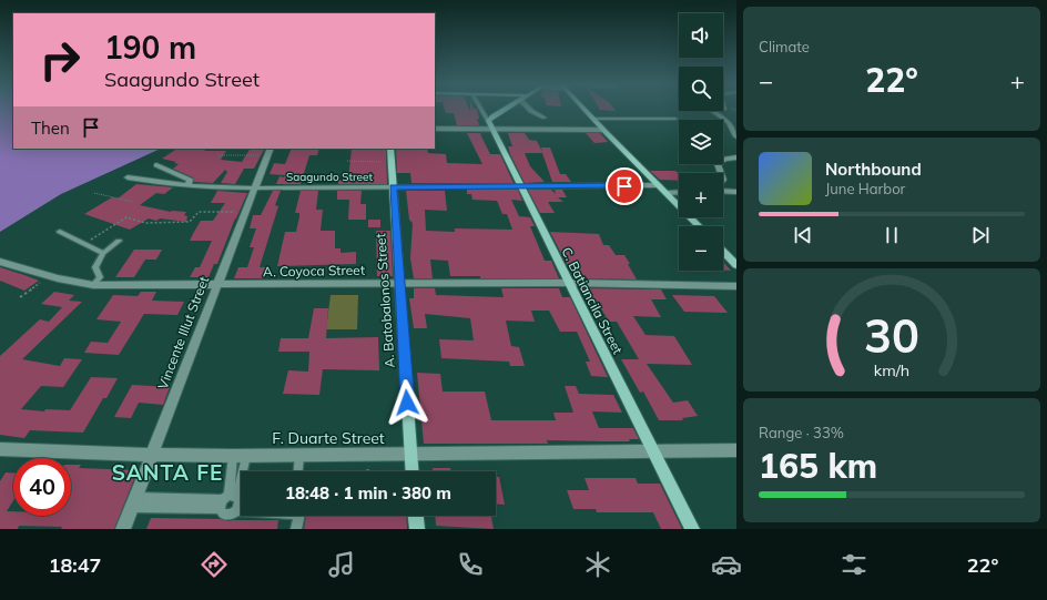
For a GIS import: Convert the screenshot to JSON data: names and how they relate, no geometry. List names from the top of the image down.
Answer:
{
  "streets": {
    "main road": ["A. Batobalonos Street", "C. Batiancila Street"],
    "street": [
      "Saagundo Street",
      "A. Coyoca Street",
      "Vincente Illut Street",
      "F. Duarte Street"
    ]
  },
  "crossings": [
    ["Saagundo Street", "A. Batobalonos Street"],
    ["Saagundo Street", "C. Batiancila Street"],
    ["Saagundo Street", "Vincente Illut Street"],
    ["A. Coyoca Street", "A. Batobalonos Street"],
    ["A. Coyoca Street", "C. Batiancila Street"],
    ["A. Coyoca Street", "Vincente Illut Street"],
    ["A. Batobalonos Street", "F. Duarte Street"],
    ["C. Batiancila Street", "F. Duarte Street"],
    ["Vincente Illut Street", "F. Duarte Street"]
  ],
  "districts": ["SANTA FE"],
  "page": {
    "tile": [
      "Climate",
      ["Range · 33%", "165 km"]
    ],
    "map_buttons": ["+", "−"],
    "turn": ["190 m", "Saagundo Street"],
    "heat": ["−", "22°", "+"],
    "then": "Then",
    "song": ["Northbound", "June Harbor"],
    "limit": "40",
    "trip": "18:48 · 1 min · 380 m",
    "tabs": ["18:47", "22°"],
    "gauge": ["30", "km/h"]
  }
}
